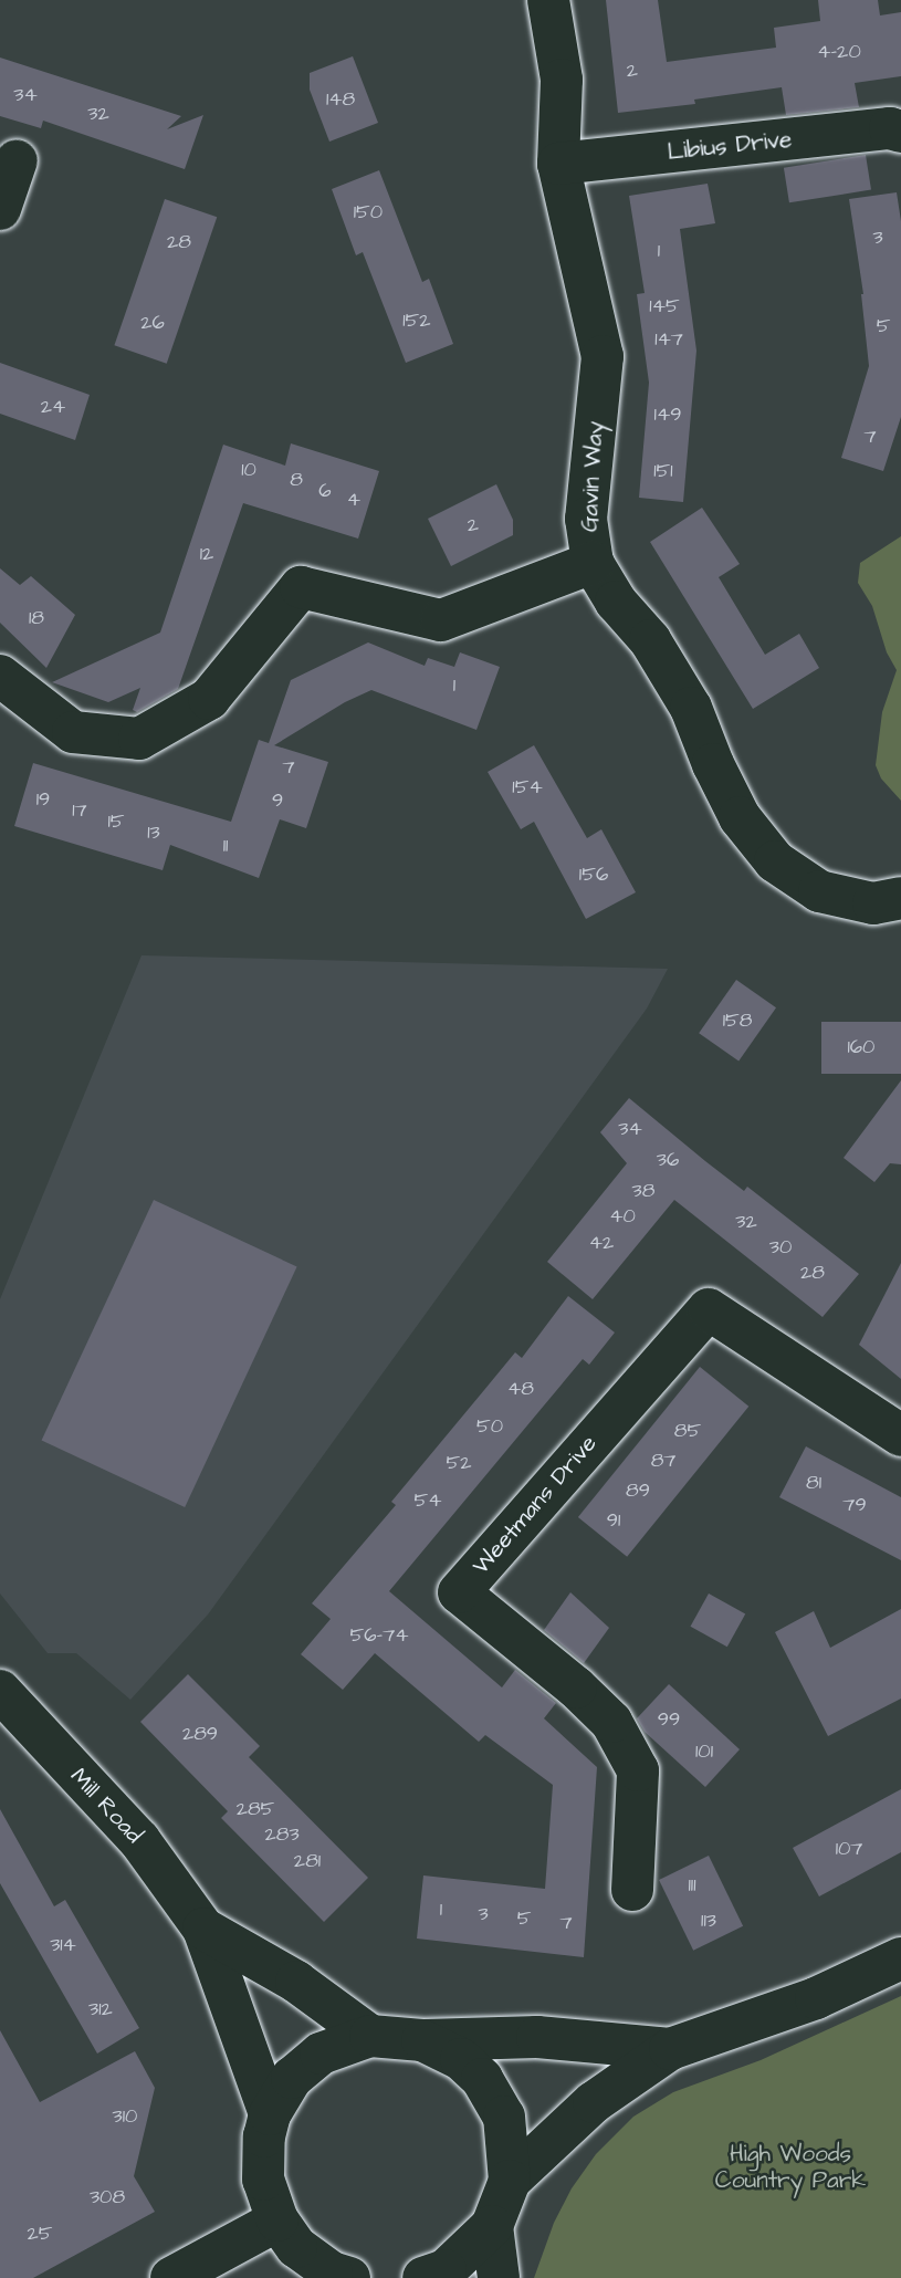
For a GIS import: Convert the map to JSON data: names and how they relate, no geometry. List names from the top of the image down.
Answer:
{
  "streets": {
    "street": [
      "Libius Drive",
      "Gavin Way",
      "Weetmans Drive",
      "Mill Road"
    ]
  },
  "crossings": [
    ["Libius Drive", "Gavin Way"]
  ],
  "parks": ["High Woods Country Park"],
  "house_numbers": [
    "4-20",
    "2",
    "34",
    "148",
    "32",
    "150",
    "3",
    "28",
    "1",
    "145",
    "152",
    "26",
    "5",
    "147",
    "24",
    "149",
    "7",
    "10",
    "151",
    "8",
    "6",
    "4",
    "2",
    "12",
    "18",
    "1",
    "7",
    "154",
    "19",
    "9",
    "17",
    "15",
    "13",
    "11",
    "156",
    "158",
    "160",
    "34",
    "36",
    "38",
    "40",
    "32",
    "42",
    "30",
    "28",
    "48",
    "50",
    "85",
    "87",
    "52",
    "81",
    "89",
    "54",
    "79",
    "91",
    "56-74",
    "99",
    "289",
    "101",
    "285",
    "283",
    "107",
    "281",
    "111",
    "1",
    "3",
    "5",
    "113",
    "7",
    "314",
    "312",
    "310",
    "308",
    "25"
  ]
}
